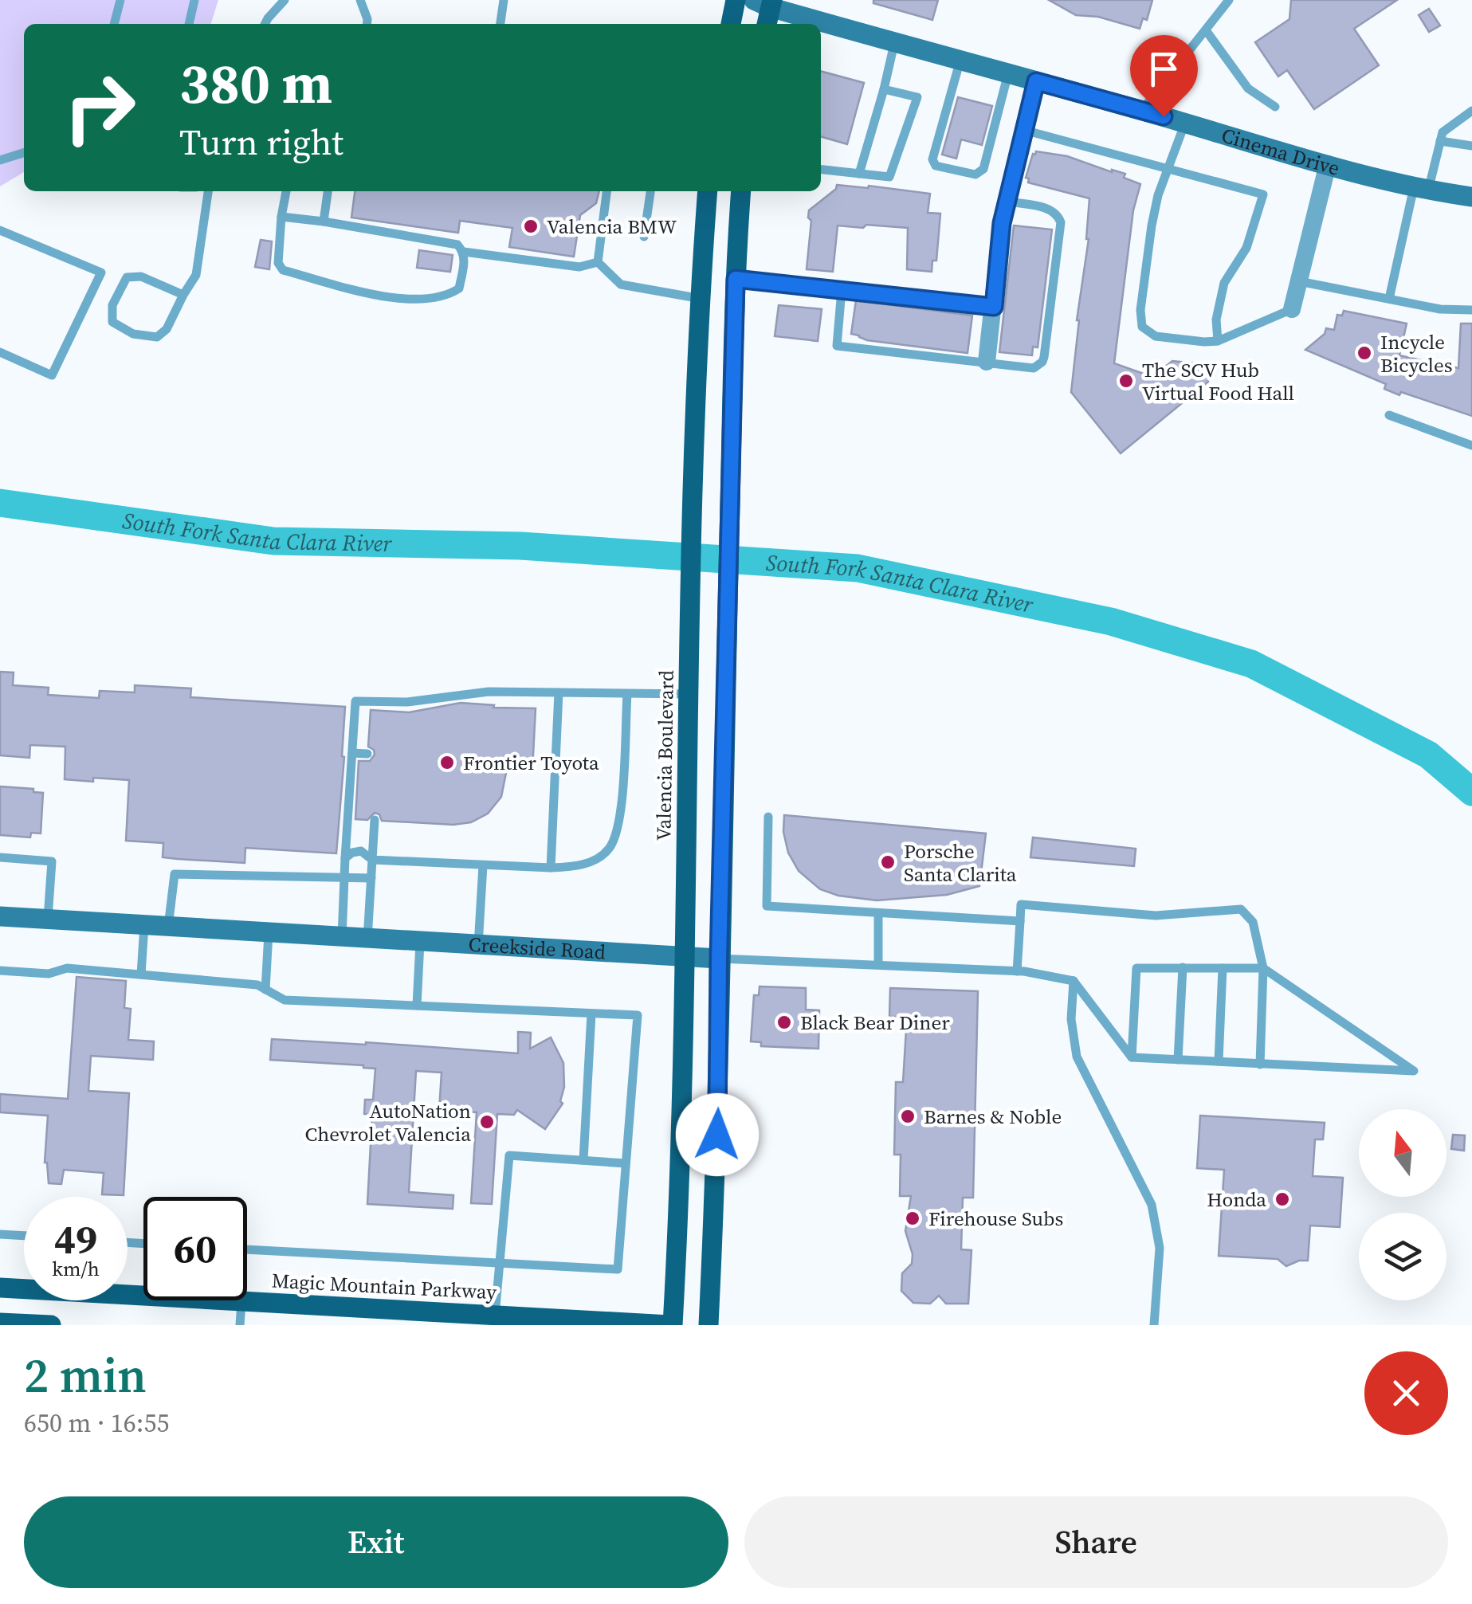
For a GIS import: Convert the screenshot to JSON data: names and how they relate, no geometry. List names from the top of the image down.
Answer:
{
  "streets": {
    "main road": ["Valencia Boulevard", "Magic Mountain Parkway"],
    "street": ["Cinema Drive", "Creekside Road"]
  },
  "crossings": [
    ["Valencia Boulevard", "Creekside Road"],
    ["Valencia Boulevard", "Magic Mountain Parkway"]
  ],
  "water": ["South Fork Santa Clara River"],
  "places": [
    "Valencia BMW",
    "Incycle Bicycles",
    "The SCV Hub Virtual Food Hall",
    "Frontier Toyota",
    "Porsche Santa Clarita",
    "Black Bear Diner",
    "Barnes & Noble",
    "AutoNation Chevrolet Valencia",
    "Honda",
    "Firehouse Subs"
  ],
  "north": "top",
  "page": {
    "turn": ["380 m", "Turn right"],
    "speed": "49 km/h",
    "limit": "60",
    "heading": ["2 min", "650 m · 16:55"],
    "buttons": ["Exit", "Share"]
  }
}
